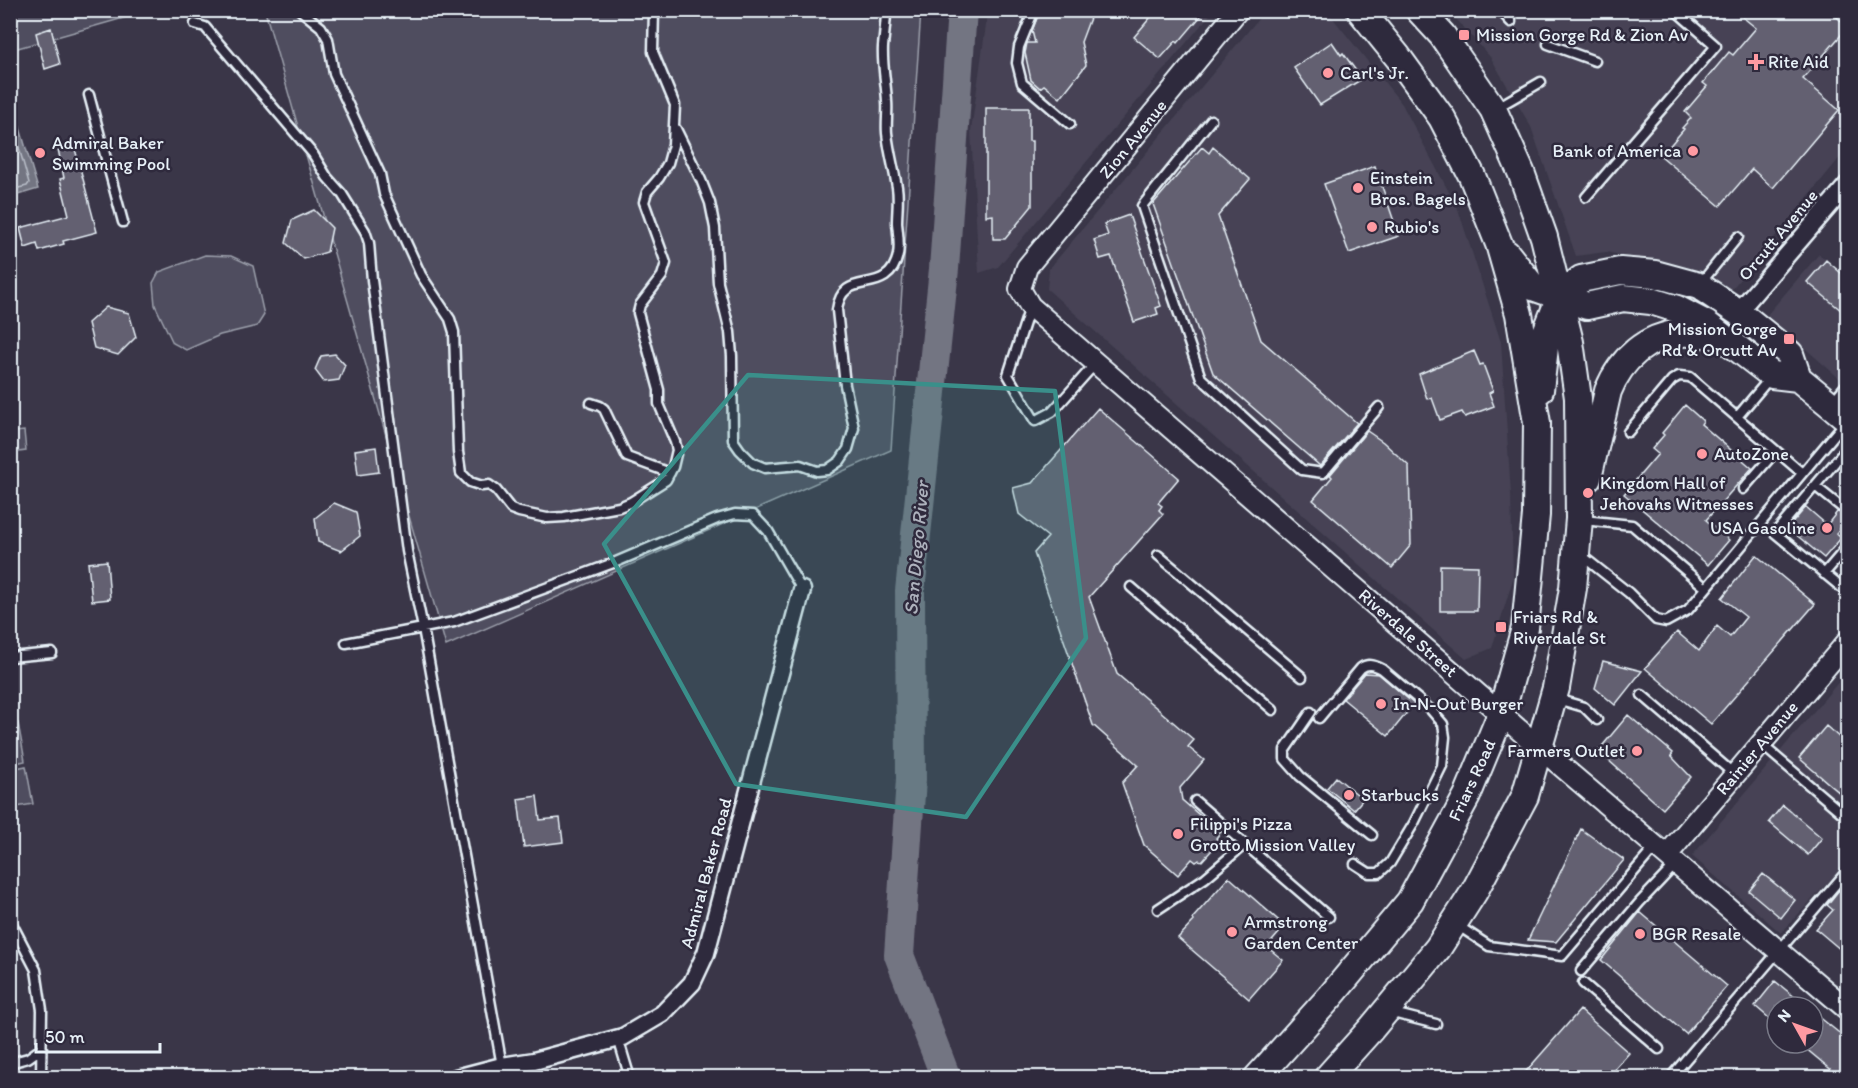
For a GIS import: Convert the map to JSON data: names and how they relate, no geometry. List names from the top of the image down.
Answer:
{
  "streets": {
    "main road": ["Friars Road"],
    "street": [
      "Zion Avenue",
      "Orcutt Avenue",
      "Riverdale Street",
      "Rainier Avenue",
      "Admiral Baker Road"
    ]
  },
  "crossings": [
    ["Zion Avenue", "Riverdale Street"],
    ["Riverdale Street", "Rainier Avenue"],
    ["Riverdale Street", "Friars Road"]
  ],
  "water": ["San Diego River"],
  "places": {
    "transit": ["Mission Gorge Rd & Zion Av", "Mission Gorge Rd & Orcutt Av", "Friars Rd & Riverdale St"],
    "health": ["Rite Aid"],
    "other": [
      "Carl's Jr.",
      "Bank of America",
      "Admiral Baker Swimming Pool",
      "Einstein Bros. Bagels",
      "Rubio's",
      "AutoZone",
      "Kingdom Hall of Jehovahs Witnesses",
      "USA Gasoline",
      "In-N-Out Burger",
      "Farmers Outlet",
      "Starbucks",
      "Filippi's Pizza Grotto Mission Valley",
      "Armstrong Garden Center",
      "BGR Resale"
    ]
  },
  "scale_bar": "50 m",
  "north": "top left"
}
